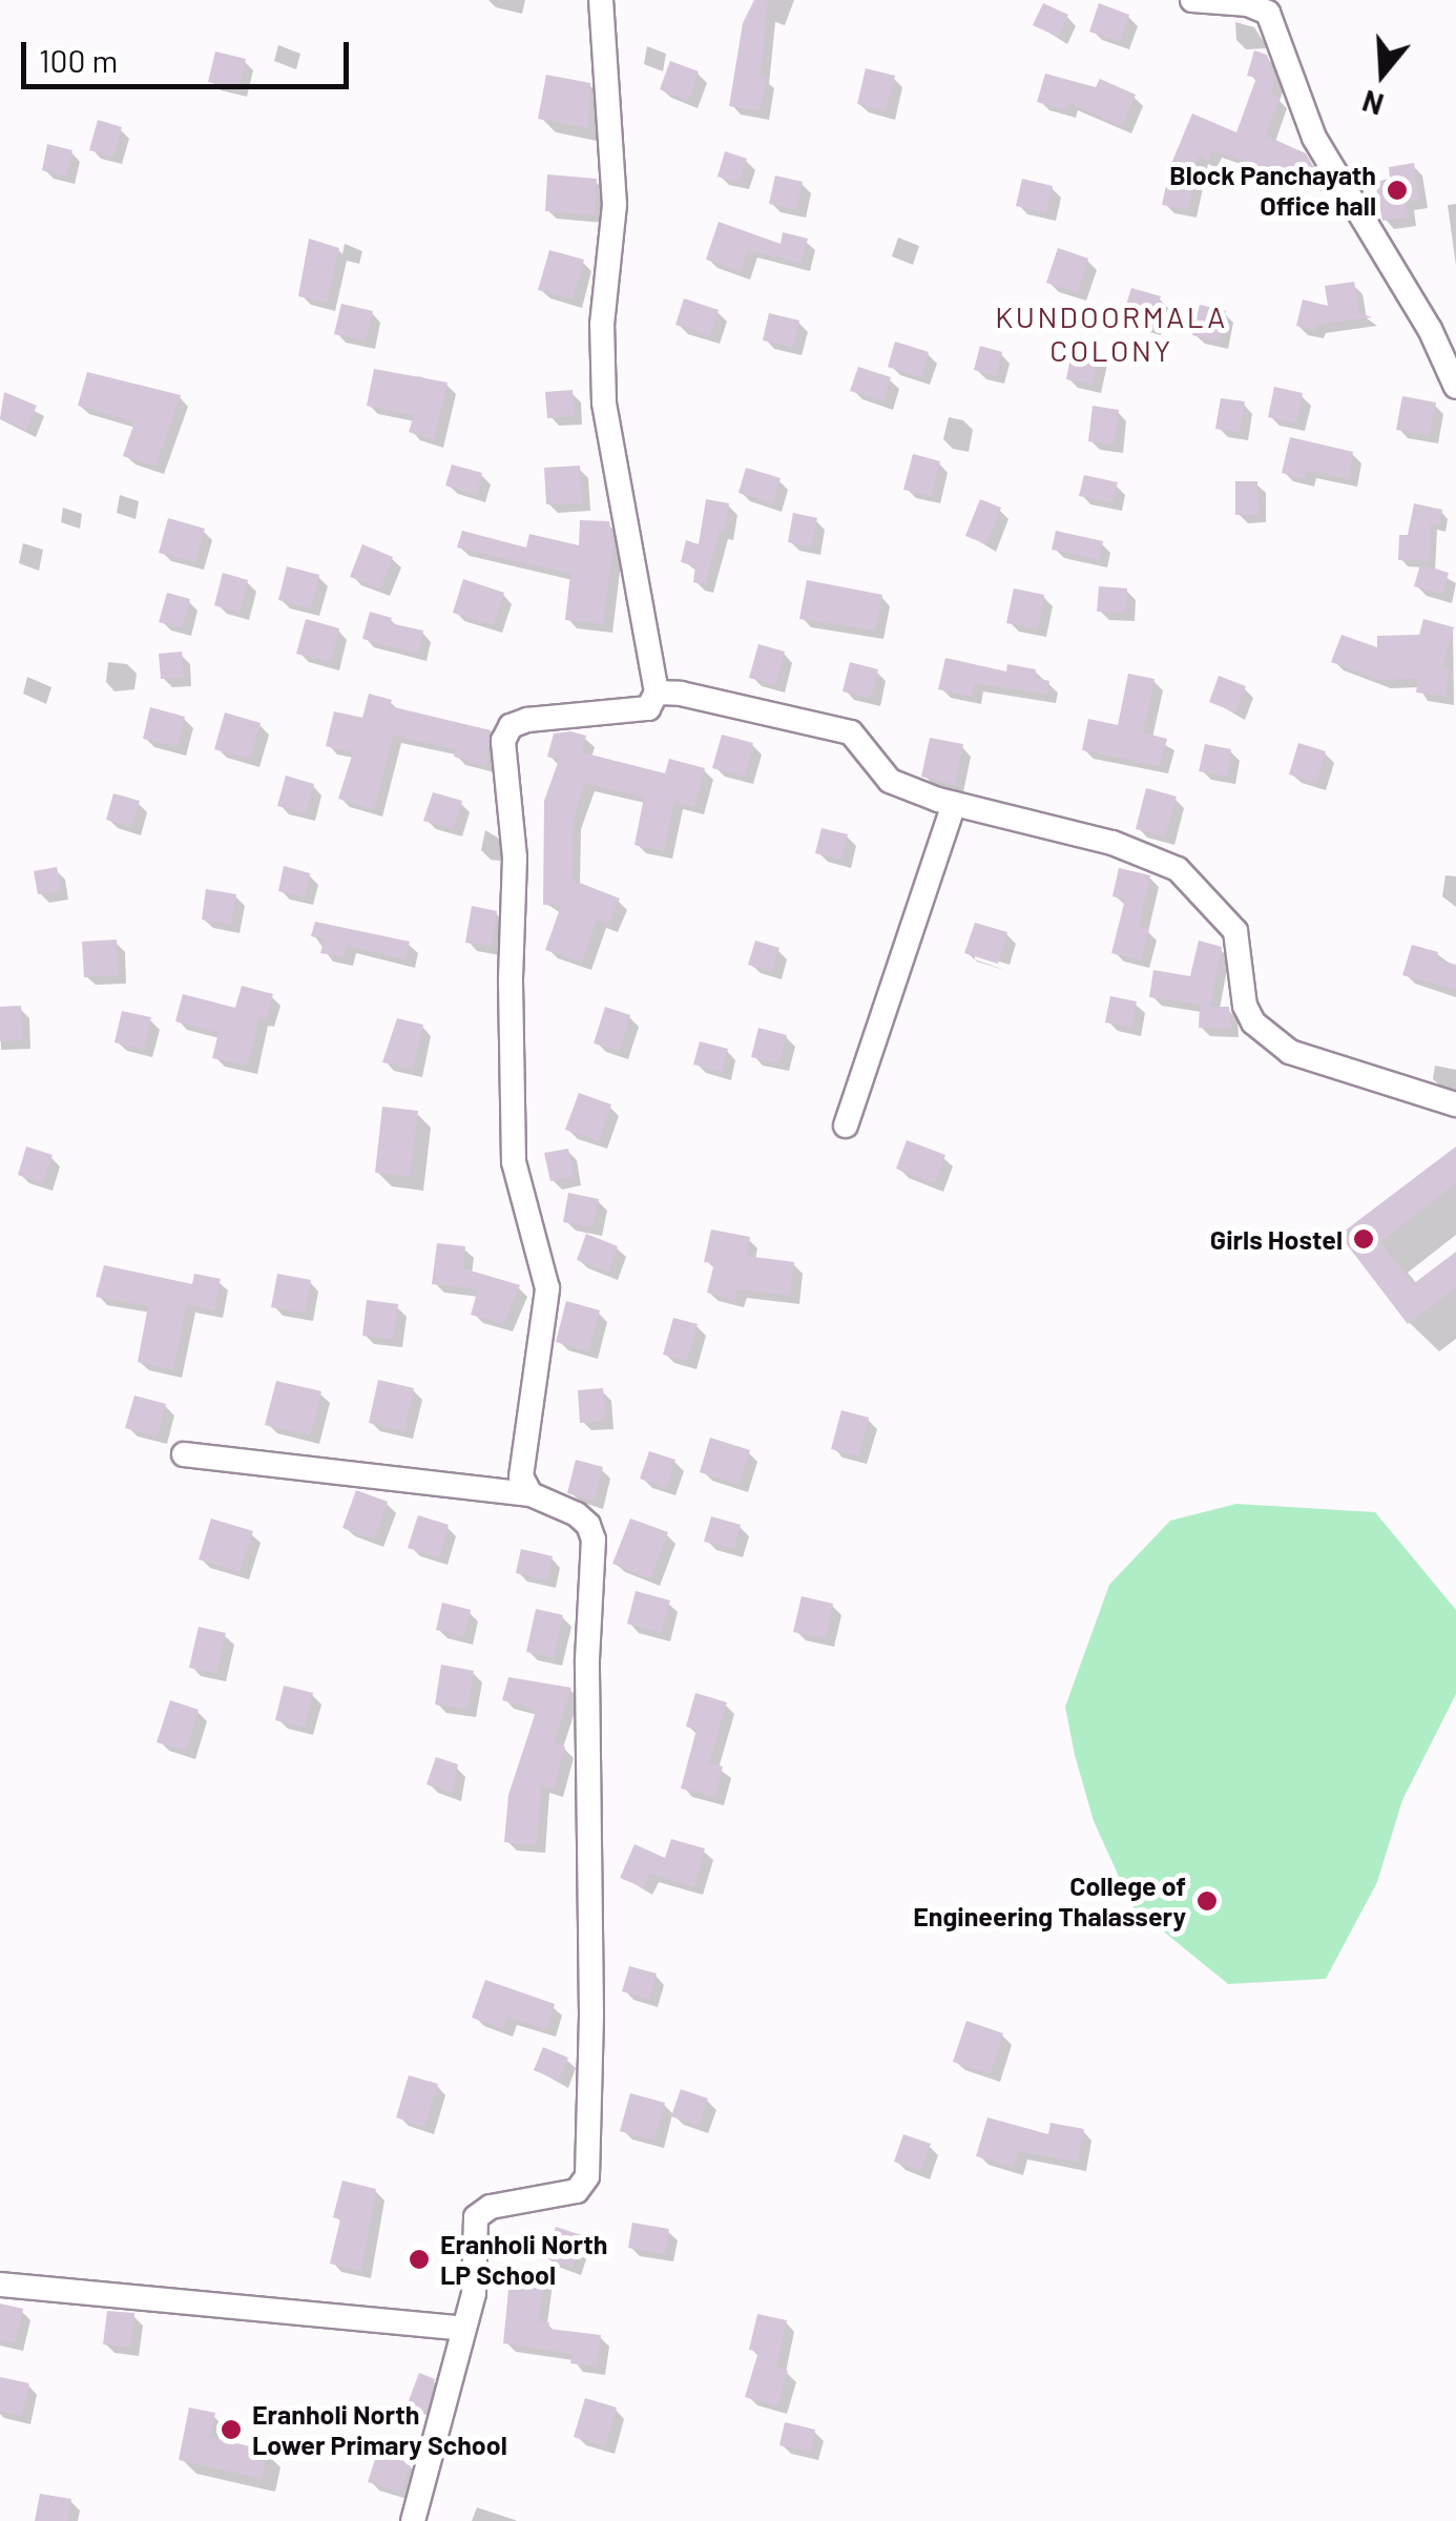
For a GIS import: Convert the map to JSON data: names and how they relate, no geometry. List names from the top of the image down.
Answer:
{
  "districts": ["KUNDOORMALA COLONY"],
  "places": [
    "Block Panchayath Office hall",
    "Girls Hostel",
    "College of Engineering Thalassery",
    "Eranholi North LP School",
    "Eranholi North Lower Primary School"
  ],
  "scale_bar": "100 m",
  "north": "bottom"
}
